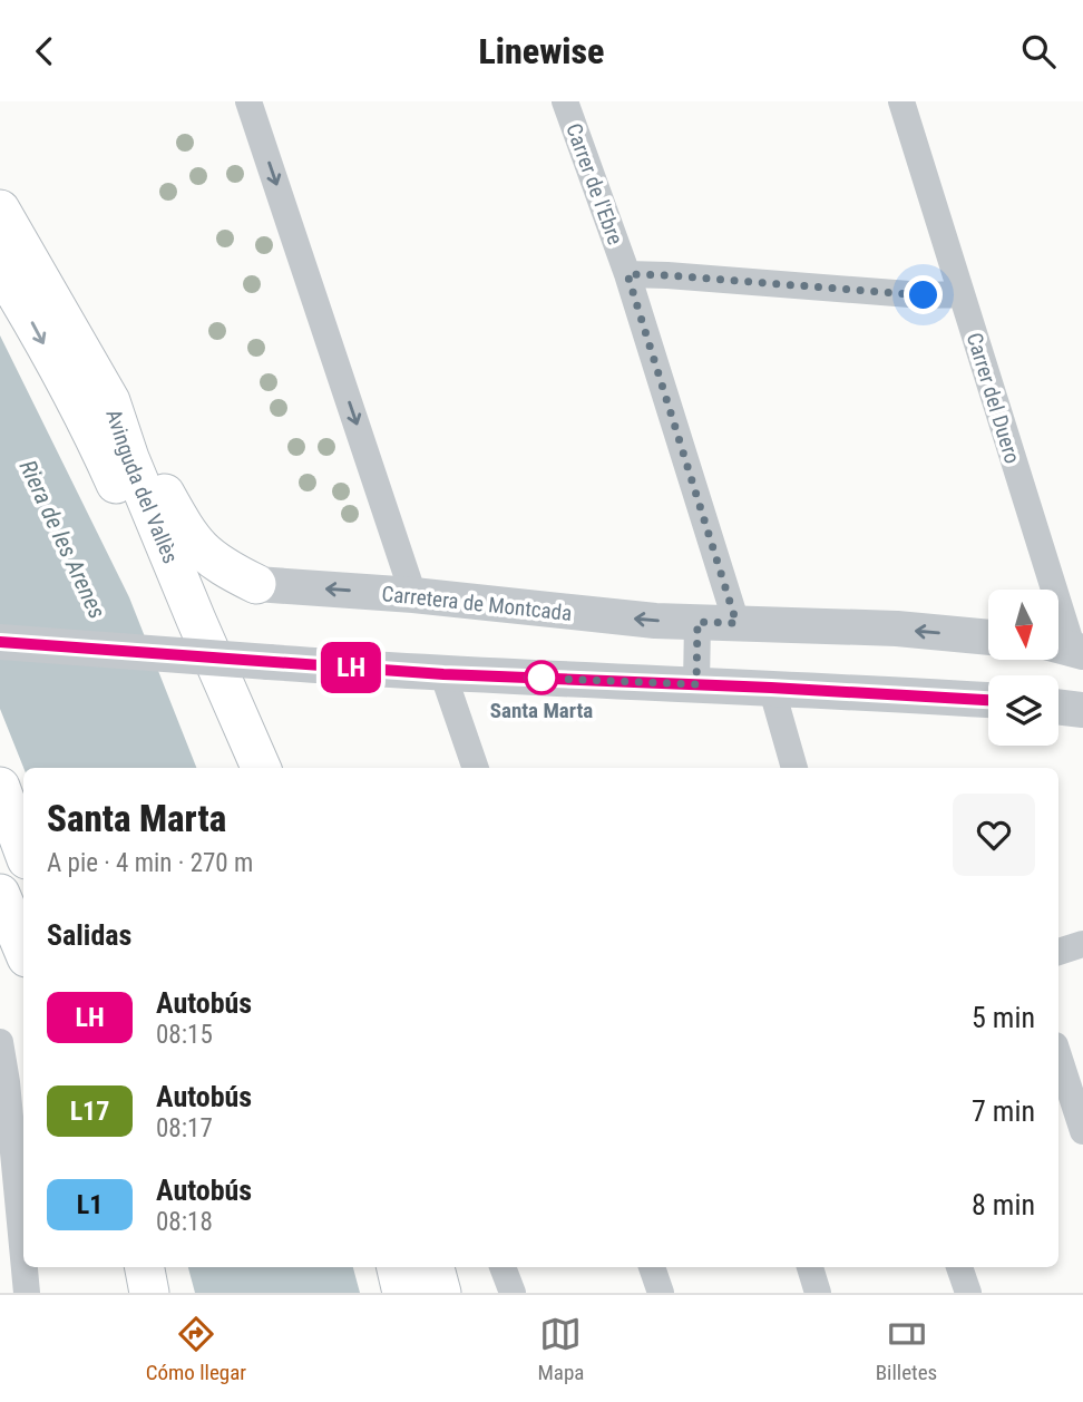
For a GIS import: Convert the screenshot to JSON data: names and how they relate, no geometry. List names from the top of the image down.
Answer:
{
  "streets": {
    "main road": ["Avinguda del Vallès"],
    "street": ["Carrer de l'Ebre", "Carrer del Duero", "Carretera de Montcada"]
  },
  "crossings": [
    ["Carrer de l'Ebre", "Carretera de Montcada"]
  ],
  "water": ["Riera de les Arenes"],
  "places": ["Santa Marta"],
  "lines": ["bus line LH"],
  "north": "bottom",
  "page": {
    "header": "Linewise",
    "on_map": "LH",
    "heading": [
      ["Santa Marta", "A pie · 4 min · 270 m"],
      "Salidas"
    ],
    "list": [
      {
        "mark": "LH",
        "name": "Autobús",
        "note": "08:15",
        "value": "5 min"
      },
      {
        "mark": "L17",
        "name": "Autobús",
        "note": "08:17",
        "value": "7 min"
      },
      {
        "mark": "L1",
        "name": "Autobús",
        "note": "08:18",
        "value": "8 min"
      }
    ],
    "tabs": ["Cómo llegar", "Mapa", "Billetes"]
  }
}
